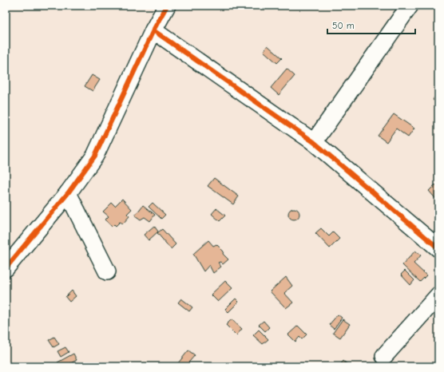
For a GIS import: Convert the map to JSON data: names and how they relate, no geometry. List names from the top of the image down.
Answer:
{
  "scale_bar": "50 m"
}
